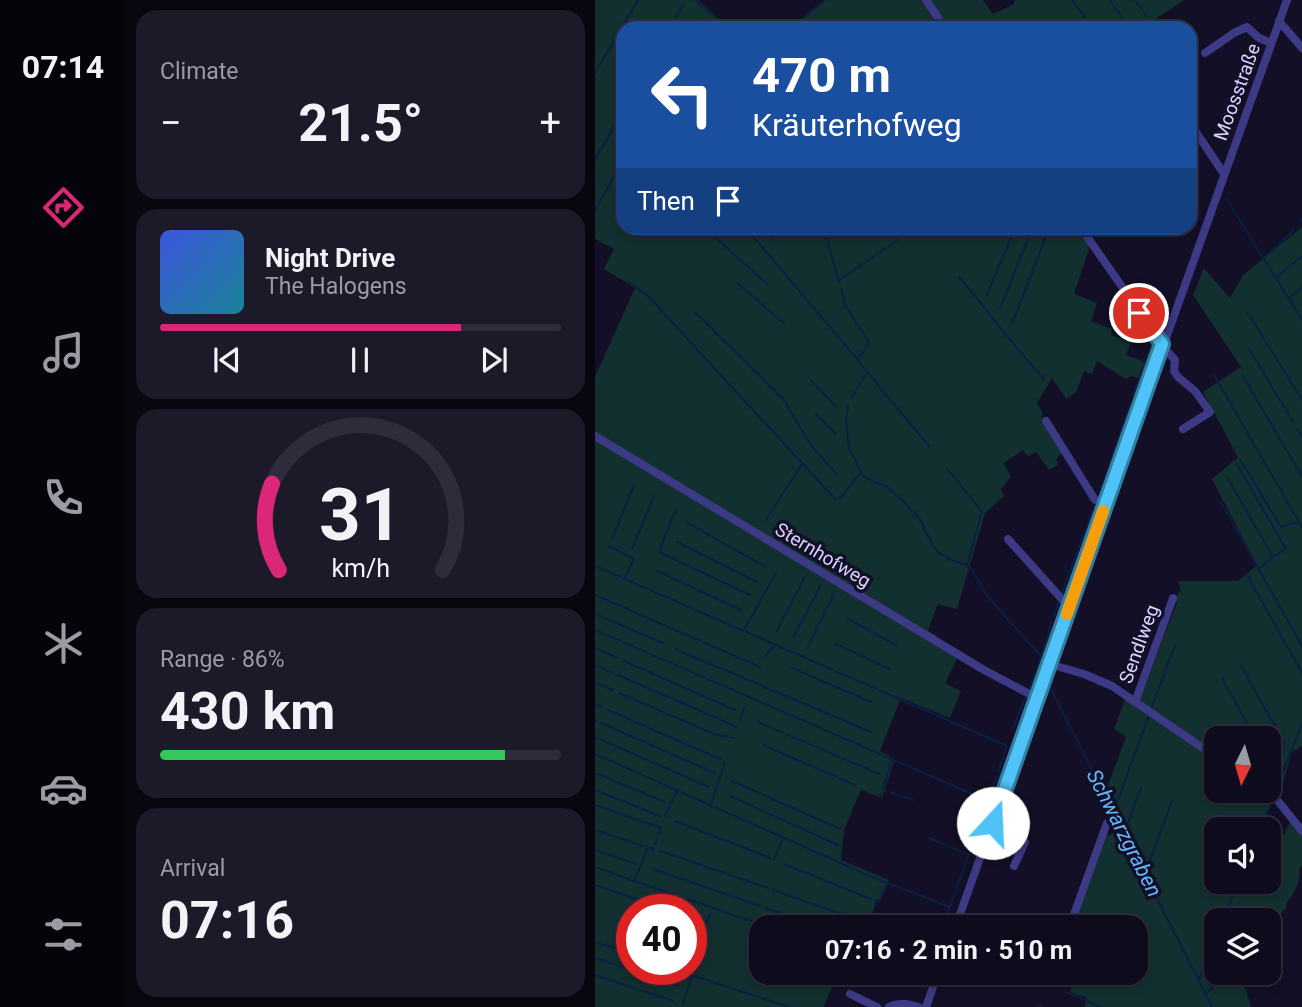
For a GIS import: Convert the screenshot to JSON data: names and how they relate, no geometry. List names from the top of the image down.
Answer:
{
  "streets": {
    "street": ["Moosstraße", "Sternhofweg", "Sendlweg"]
  },
  "crossings": [
    ["Moosstraße", "Sternhofweg"],
    ["Moosstraße", "Sendlweg"]
  ],
  "water": ["Schwarzgraben"],
  "north": "bottom",
  "page": {
    "tabs": "07:14",
    "tile": [
      "Climate",
      ["Range · 86%", "430 km"],
      ["Arrival", "07:16"]
    ],
    "turn": ["470 m", "Kräuterhofweg"],
    "heat": ["−", "21.5°", "+"],
    "then": "Then",
    "song": ["Night Drive", "The Halogens"],
    "limit": "40",
    "trip": "07:16 · 2 min · 510 m",
    "gauge": ["31", "km/h"]
  }
}
